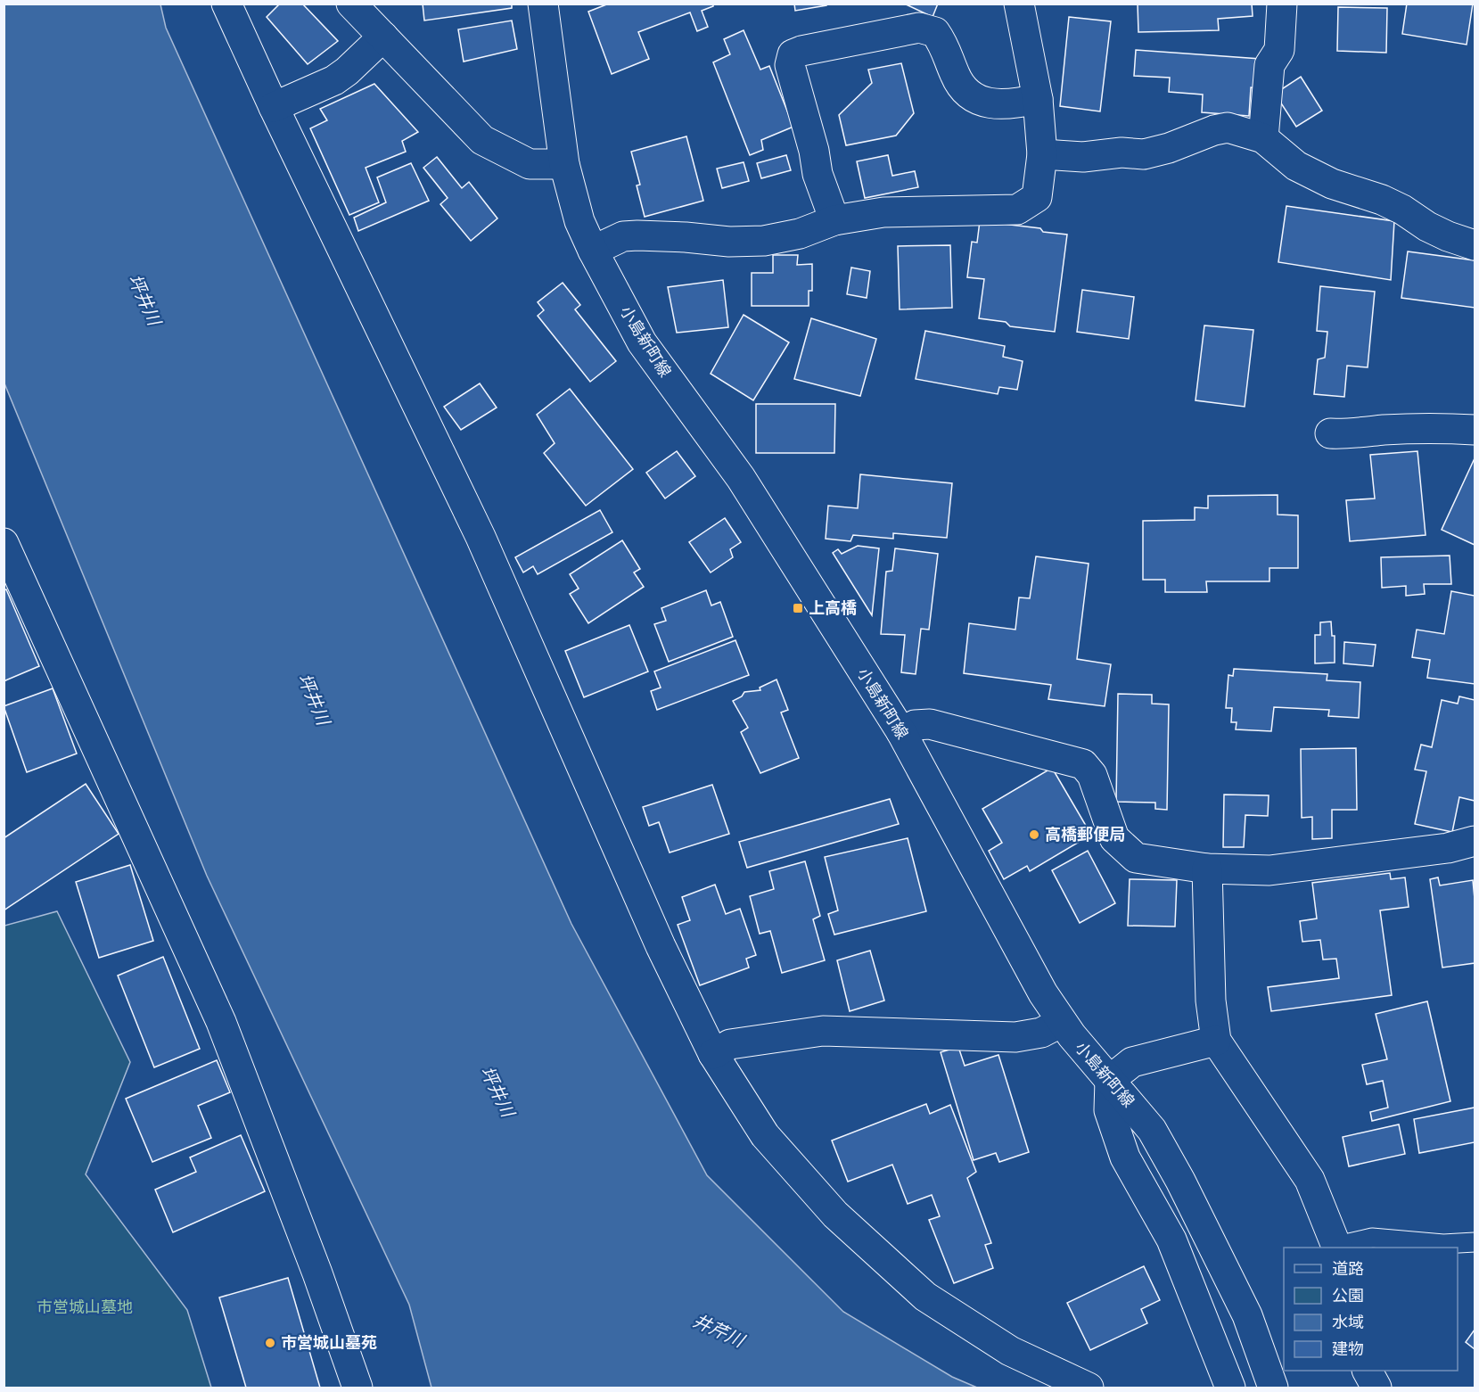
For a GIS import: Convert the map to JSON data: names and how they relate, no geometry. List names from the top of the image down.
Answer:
{
  "streets": {
    "street": ["小島新町線"]
  },
  "water": ["坪井川", "井芹川"],
  "parks": ["市営城山墓地"],
  "places": {
    "transit": ["上高橋"],
    "other": ["高橋郵便局", "市営城山墓苑"]
  },
  "legend": [
    "道路",
    "公園",
    "水域",
    "建物"
  ]
}
